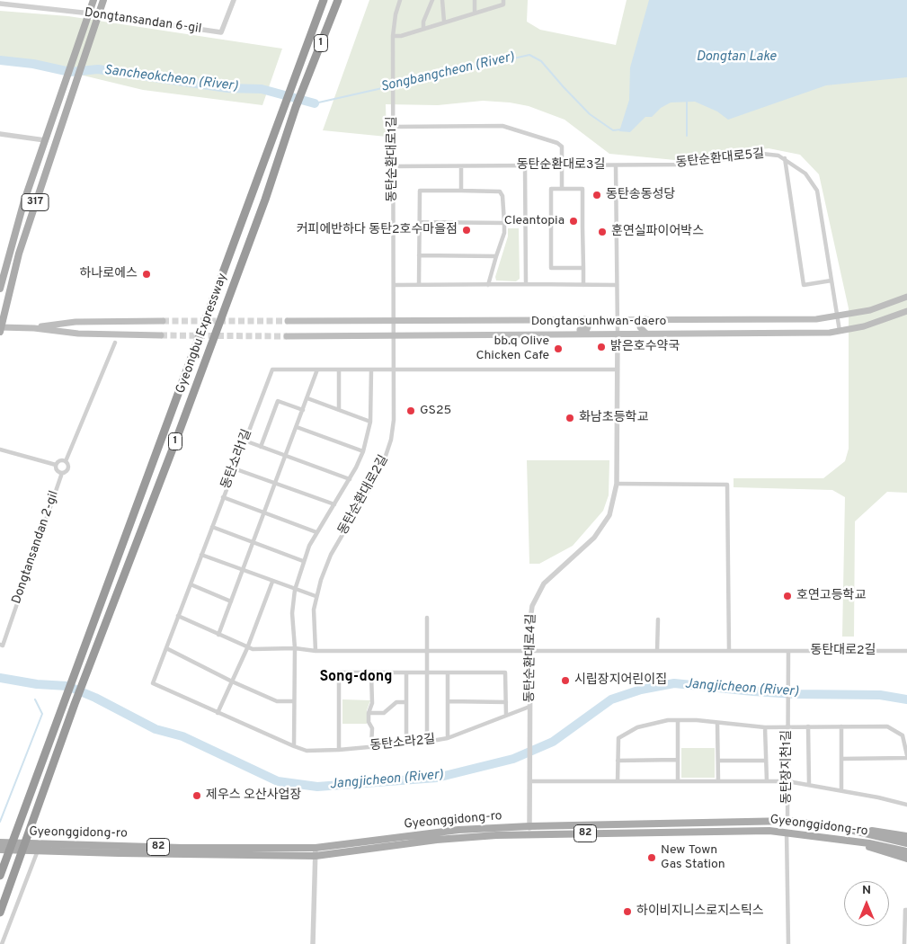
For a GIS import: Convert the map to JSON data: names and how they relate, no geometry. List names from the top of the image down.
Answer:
{
  "streets": {
    "highway": ["1", "Gyeongbu Expressway"],
    "main road": [
      "317",
      "Dongtansunhwan-daero",
      "Gyeonggidong-ro",
      "82"
    ],
    "street": [
      "Dongtansandan 6-gil",
      "동탄순환대로1길",
      "동탄순환대로5길",
      "동탄순환대로3길",
      "동탄소라1길",
      "동탄순환대로2길",
      "Dongtansandan 2-gil",
      "동탄대로2길",
      "동탄순환대로4길",
      "동탄소라2길",
      "동탄장지천1길"
    ]
  },
  "crossings": [
    ["Dongtansandan 6-gil", "317"],
    ["동탄순환대로1길", "동탄순환대로3길"],
    ["동탄순환대로1길", "Dongtansunhwan-daero"],
    ["동탄순환대로1길", "동탄순환대로2길"],
    ["동탄순환대로5길", "동탄순환대로3길"],
    ["동탄순환대로5길", "Dongtansunhwan-daero"],
    ["동탄순환대로3길", "Dongtansunhwan-daero"],
    ["동탄순환대로3길", "동탄순환대로4길"],
    ["Dongtansunhwan-daero", "동탄순환대로2길"],
    ["Dongtansunhwan-daero", "동탄순환대로4길"],
    ["동탄소라1길", "동탄순환대로2길"],
    ["동탄소라1길", "동탄순환대로4길"],
    ["동탄소라1길", "동탄소라2길"],
    ["동탄순환대로2길", "동탄대로2길"],
    ["동탄대로2길", "동탄순환대로4길"],
    ["동탄대로2길", "동탄장지천1길"],
    ["동탄순환대로4길", "동탄소라2길"],
    ["동탄순환대로4길", "Gyeonggidong-ro"],
    ["동탄장지천1길", "Gyeonggidong-ro"]
  ],
  "districts": ["Song-dong"],
  "water": [
    "Dongtan Lake",
    "Songbangcheon (River)",
    "Sancheokcheon (River)",
    "Jangjicheon (River)"
  ],
  "places": [
    "동탄송동성당",
    "Cleantopia",
    "커피에반하다 동탄2호수마을점",
    "훈연실파이어박스",
    "하나로에스",
    "밝은호수약국",
    "bb.q Olive Chicken Cafe",
    "GS25",
    "화남초등학교",
    "호연고등학교",
    "시립장지어린이집",
    "제우스 오산사업장",
    "New Town Gas Station",
    "하이비지니스로지스틱스"
  ],
  "north": "top"
}
